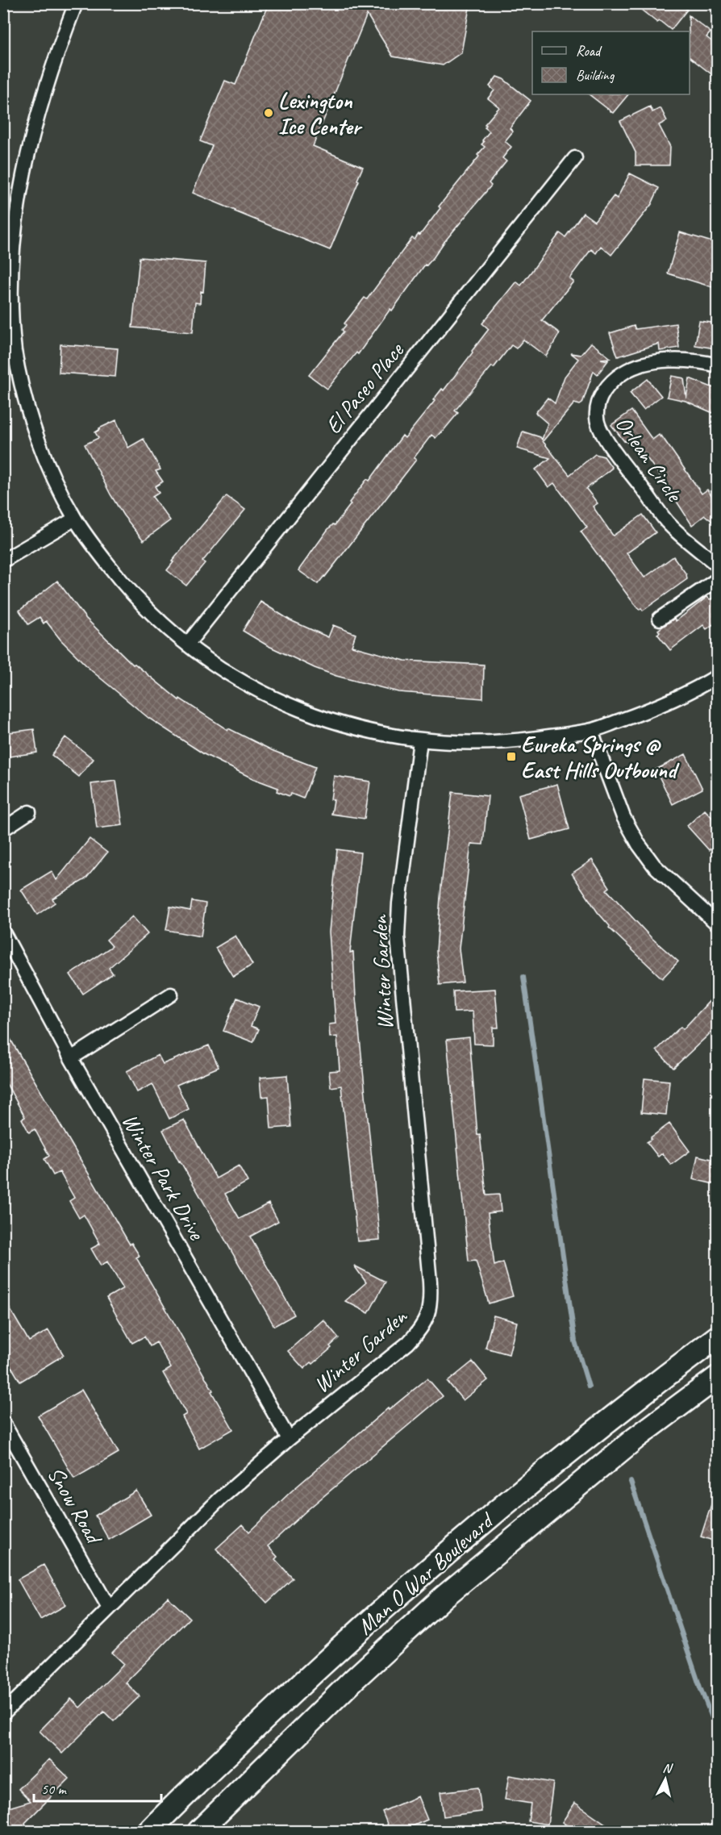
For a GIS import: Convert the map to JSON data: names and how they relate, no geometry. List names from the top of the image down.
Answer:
{
  "streets": {
    "main road": ["Man O War Boulevard"],
    "street": [
      "El Paseo Place",
      "Orlean Circle",
      "Winter Garden",
      "Winter Park Drive",
      "Snow Road"
    ]
  },
  "crossings": [
    ["Winter Garden", "Winter Park Drive"],
    ["Winter Garden", "Snow Road"]
  ],
  "places": {
    "other": ["Lexington Ice Center"],
    "transit": ["Eureka Springs @ East Hills Outbound"]
  },
  "legend": ["Road", "Building"],
  "scale_bar": "50 m",
  "north": "top"
}
